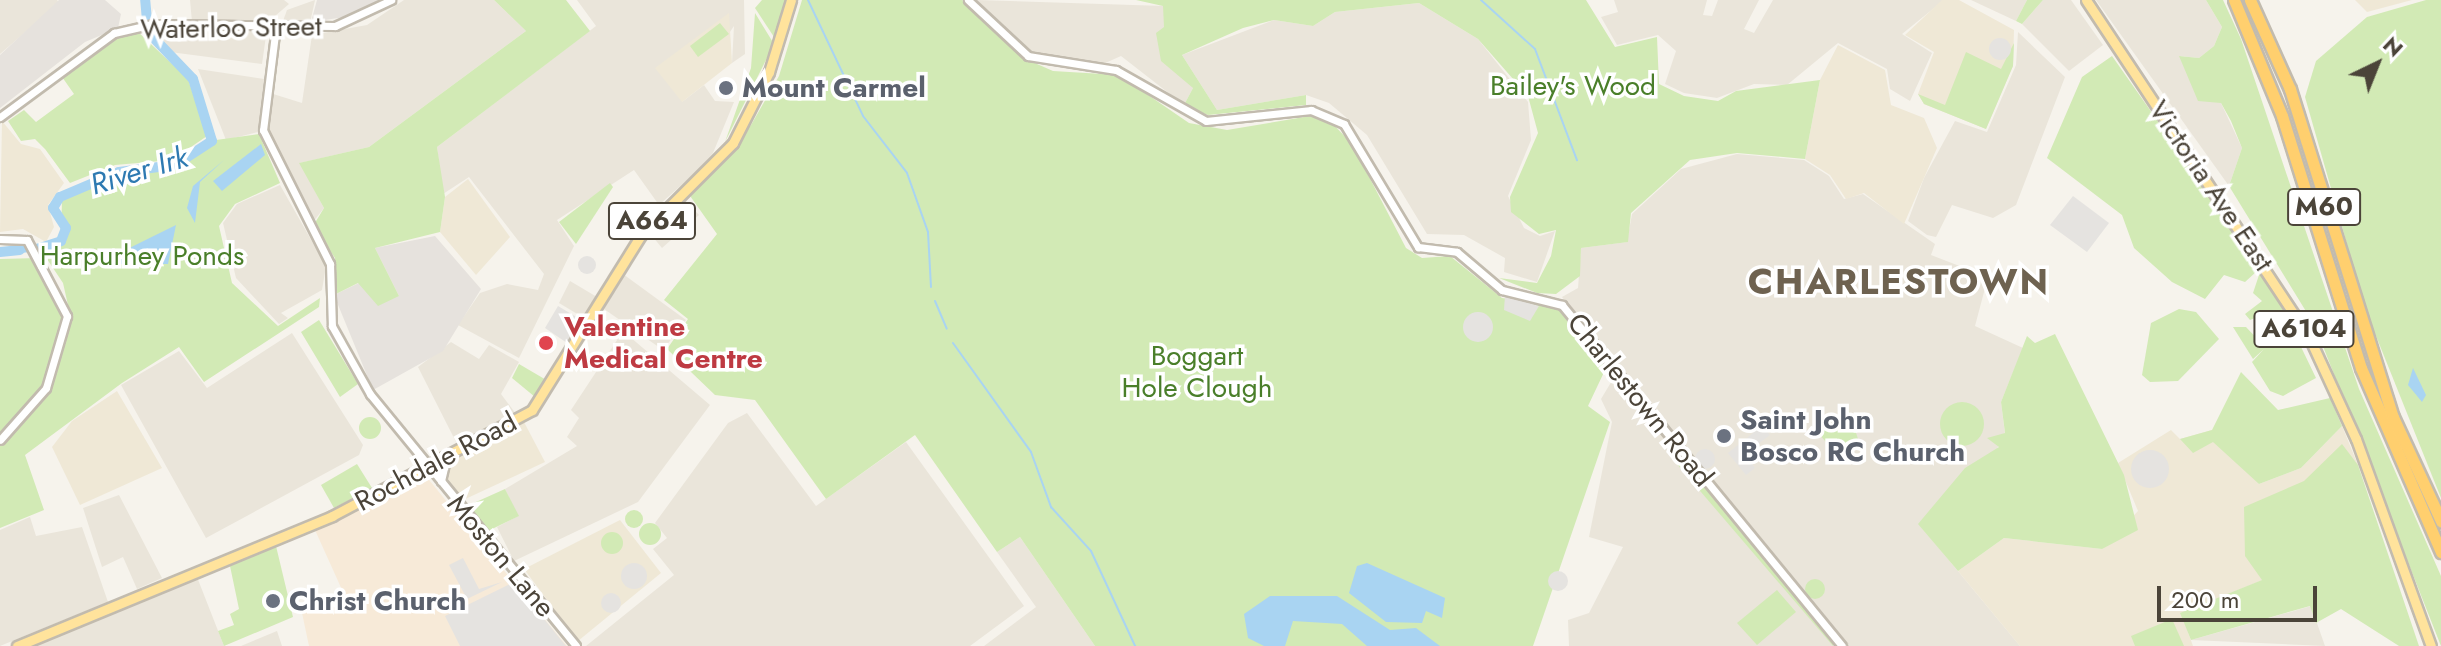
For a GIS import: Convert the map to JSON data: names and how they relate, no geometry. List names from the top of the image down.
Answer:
{
  "streets": {
    "highway": ["M60"],
    "main road": [
      "Victoria Ave East",
      "A664",
      "A6104",
      "Rochdale Road"
    ],
    "street": ["Waterloo Street", "Charlestown Road", "Moston Lane"]
  },
  "crossings": [
    ["Waterloo Street", "Moston Lane"],
    ["Rochdale Road", "Moston Lane"]
  ],
  "districts": ["CHARLESTOWN"],
  "water": ["River Irk"],
  "parks": ["Bailey's Wood", "Harpurhey Ponds", "Boggart Hole Clough"],
  "places": [
    "Mount Carmel",
    "Valentine Medical Centre",
    "Saint John Bosco RC Church",
    "Christ Church"
  ],
  "scale_bar": "200 m",
  "north": "top right"
}
